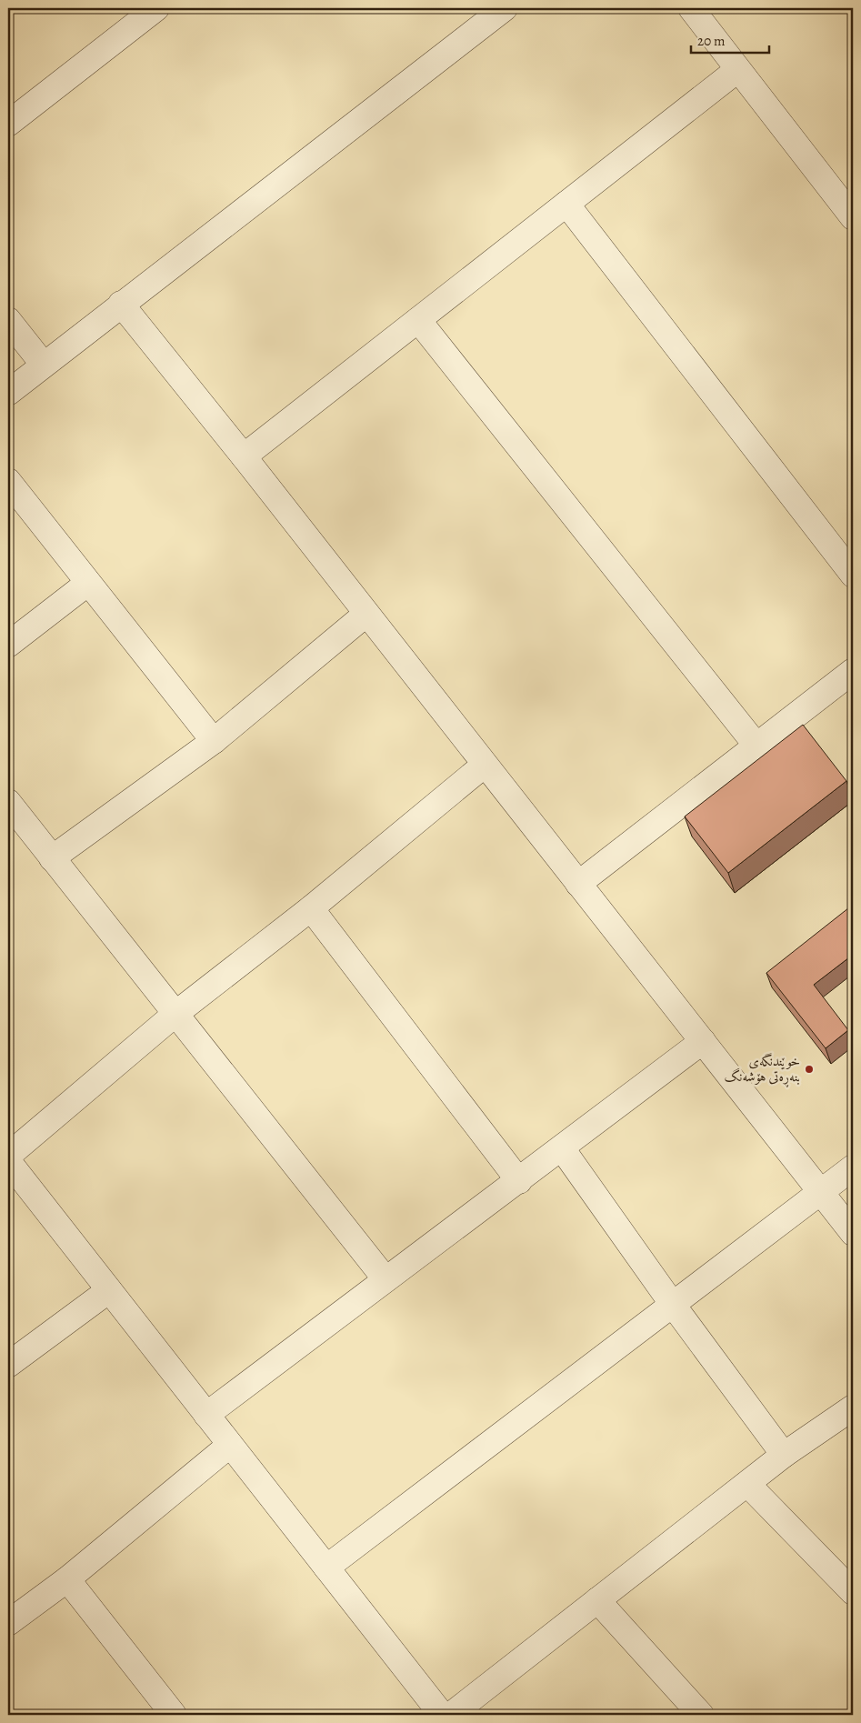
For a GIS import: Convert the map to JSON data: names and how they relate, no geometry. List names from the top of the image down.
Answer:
{
  "places": ["خوێندنگەی بنەڕەتی هۆشەنگ"],
  "scale_bar": "20 m"
}
